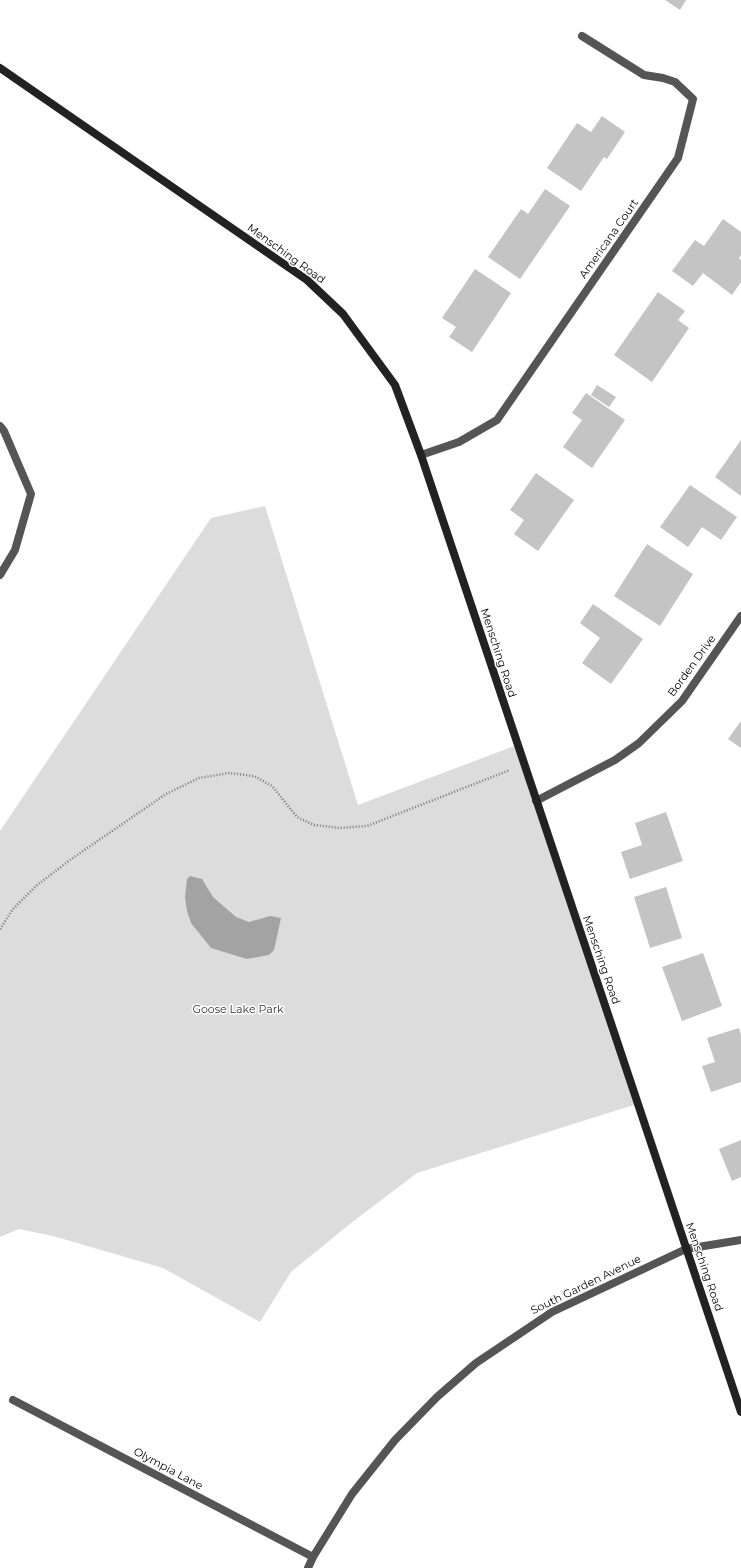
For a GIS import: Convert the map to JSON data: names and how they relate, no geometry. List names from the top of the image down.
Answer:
{
  "streets": {
    "street": [
      "Americana Court",
      "Mensching Road",
      "Borden Drive",
      "South Garden Avenue",
      "Olympia Lane"
    ]
  },
  "crossings": [
    ["Americana Court", "Mensching Road"],
    ["Mensching Road", "Borden Drive"],
    ["Mensching Road", "South Garden Avenue"],
    ["South Garden Avenue", "Olympia Lane"]
  ],
  "parks": ["Goose Lake Park"]
}
